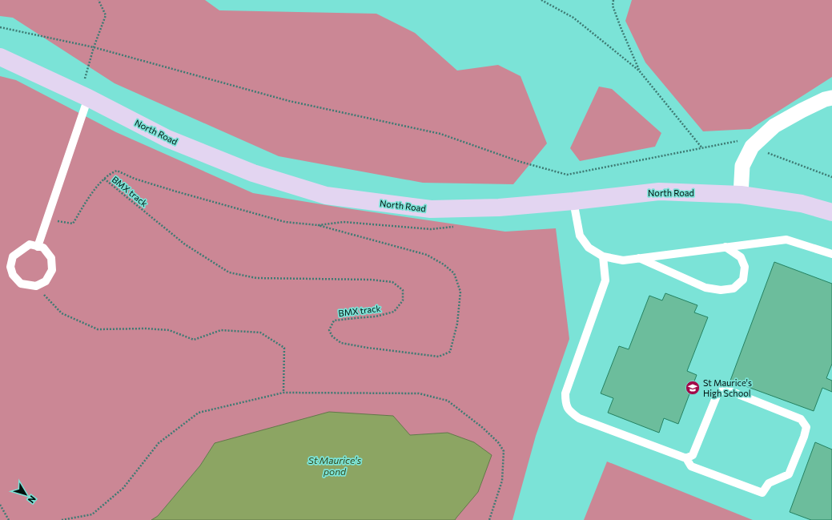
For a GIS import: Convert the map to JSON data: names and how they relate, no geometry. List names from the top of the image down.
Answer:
{
  "streets": {
    "main road": ["North Road"],
    "path": ["BMX track"]
  },
  "water": ["St Maurice's pond"],
  "places": {
    "school or university": ["St Maurice's High School"]
  },
  "north": "bottom right"
}
